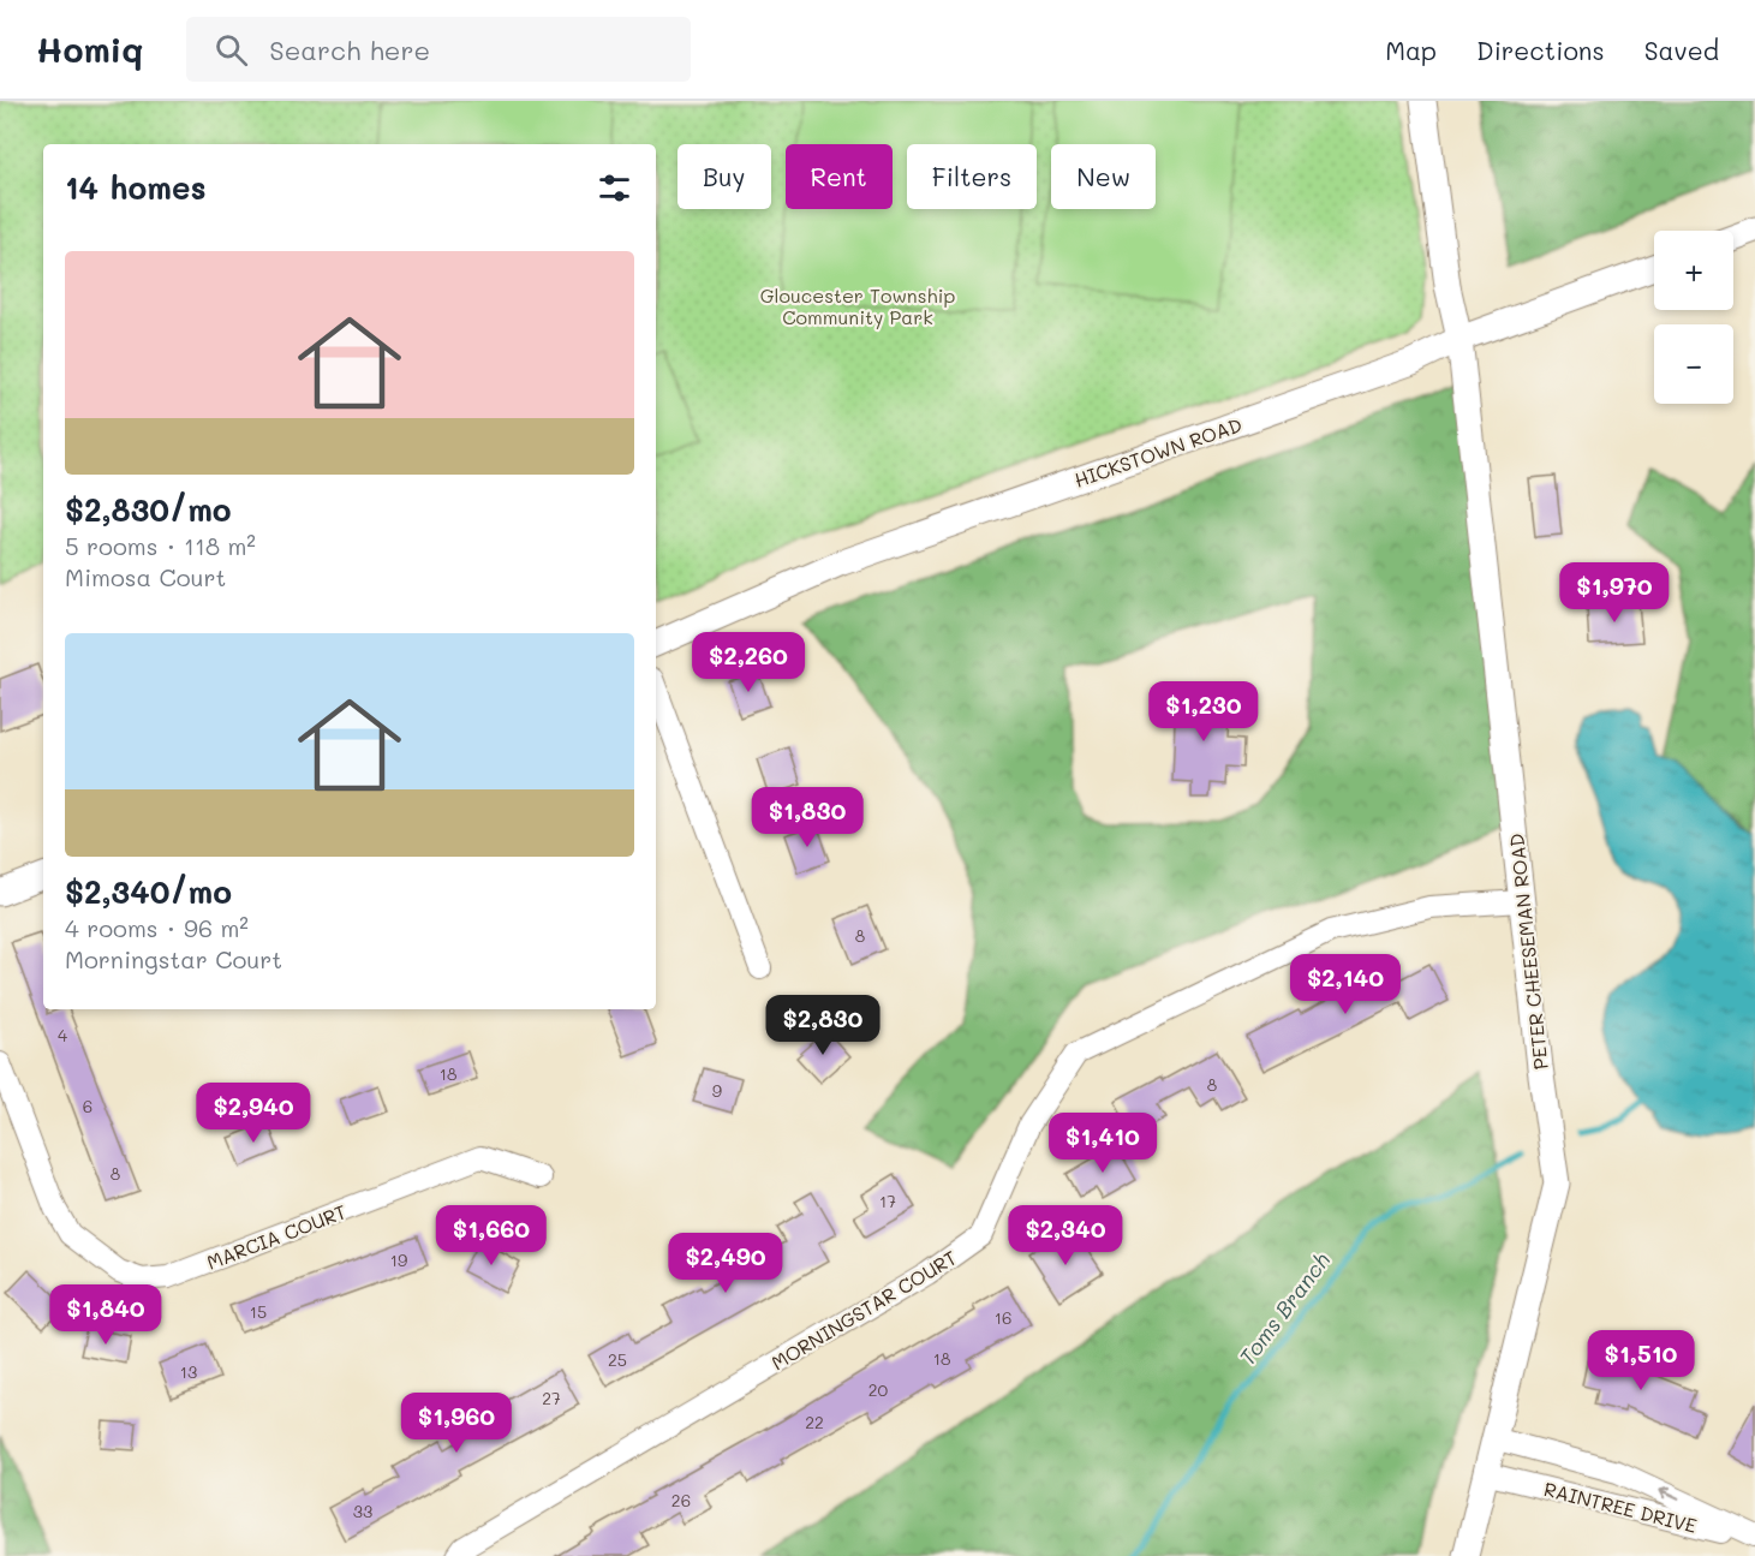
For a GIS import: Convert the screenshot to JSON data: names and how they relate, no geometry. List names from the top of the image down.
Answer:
{
  "streets": {
    "street": [
      "HICKSTOWN ROAD",
      "PETER CHEESEMAN ROAD",
      "MARCIA COURT",
      "MORNINGSTAR COURT",
      "RAINTREE DRIVE"
    ]
  },
  "crossings": [
    ["HICKSTOWN ROAD", "PETER CHEESEMAN ROAD"],
    ["PETER CHEESEMAN ROAD", "MORNINGSTAR COURT"],
    ["PETER CHEESEMAN ROAD", "RAINTREE DRIVE"]
  ],
  "water": ["Toms Branch"],
  "parks": ["Gloucester Township Community Park"],
  "house_numbers": [
    "8",
    "4",
    "18",
    "8",
    "9",
    "6",
    "8",
    "17",
    "19",
    "15",
    "16",
    "18",
    "25",
    "13",
    "20",
    "27",
    "22",
    "26",
    "33"
  ],
  "page": {
    "header": "Homiq",
    "search": "Search here",
    "nav": ["Map", "Directions", "Saved"],
    "chip": [
      "Buy",
      "Rent",
      "Filters",
      "New"
    ],
    "heading": "14 homes",
    "map_buttons": ["+", "−"],
    "list": [
      {
        "name": "$2,830/mo",
        "note": "5 rooms · 118 m² · Mimosa Court"
      },
      {
        "name": "$2,340/mo",
        "note": "4 rooms · 96 m² · Morningstar Court"
      }
    ],
    "price": [
      "$1,970",
      "$2,260",
      "$1,230",
      "$1,830",
      "$2,140",
      "$2,830",
      "$2,940",
      "$1,410",
      "$1,660",
      "$2,340",
      "$2,490",
      "$1,840",
      "$1,510",
      "$1,960"
    ]
  }
}
